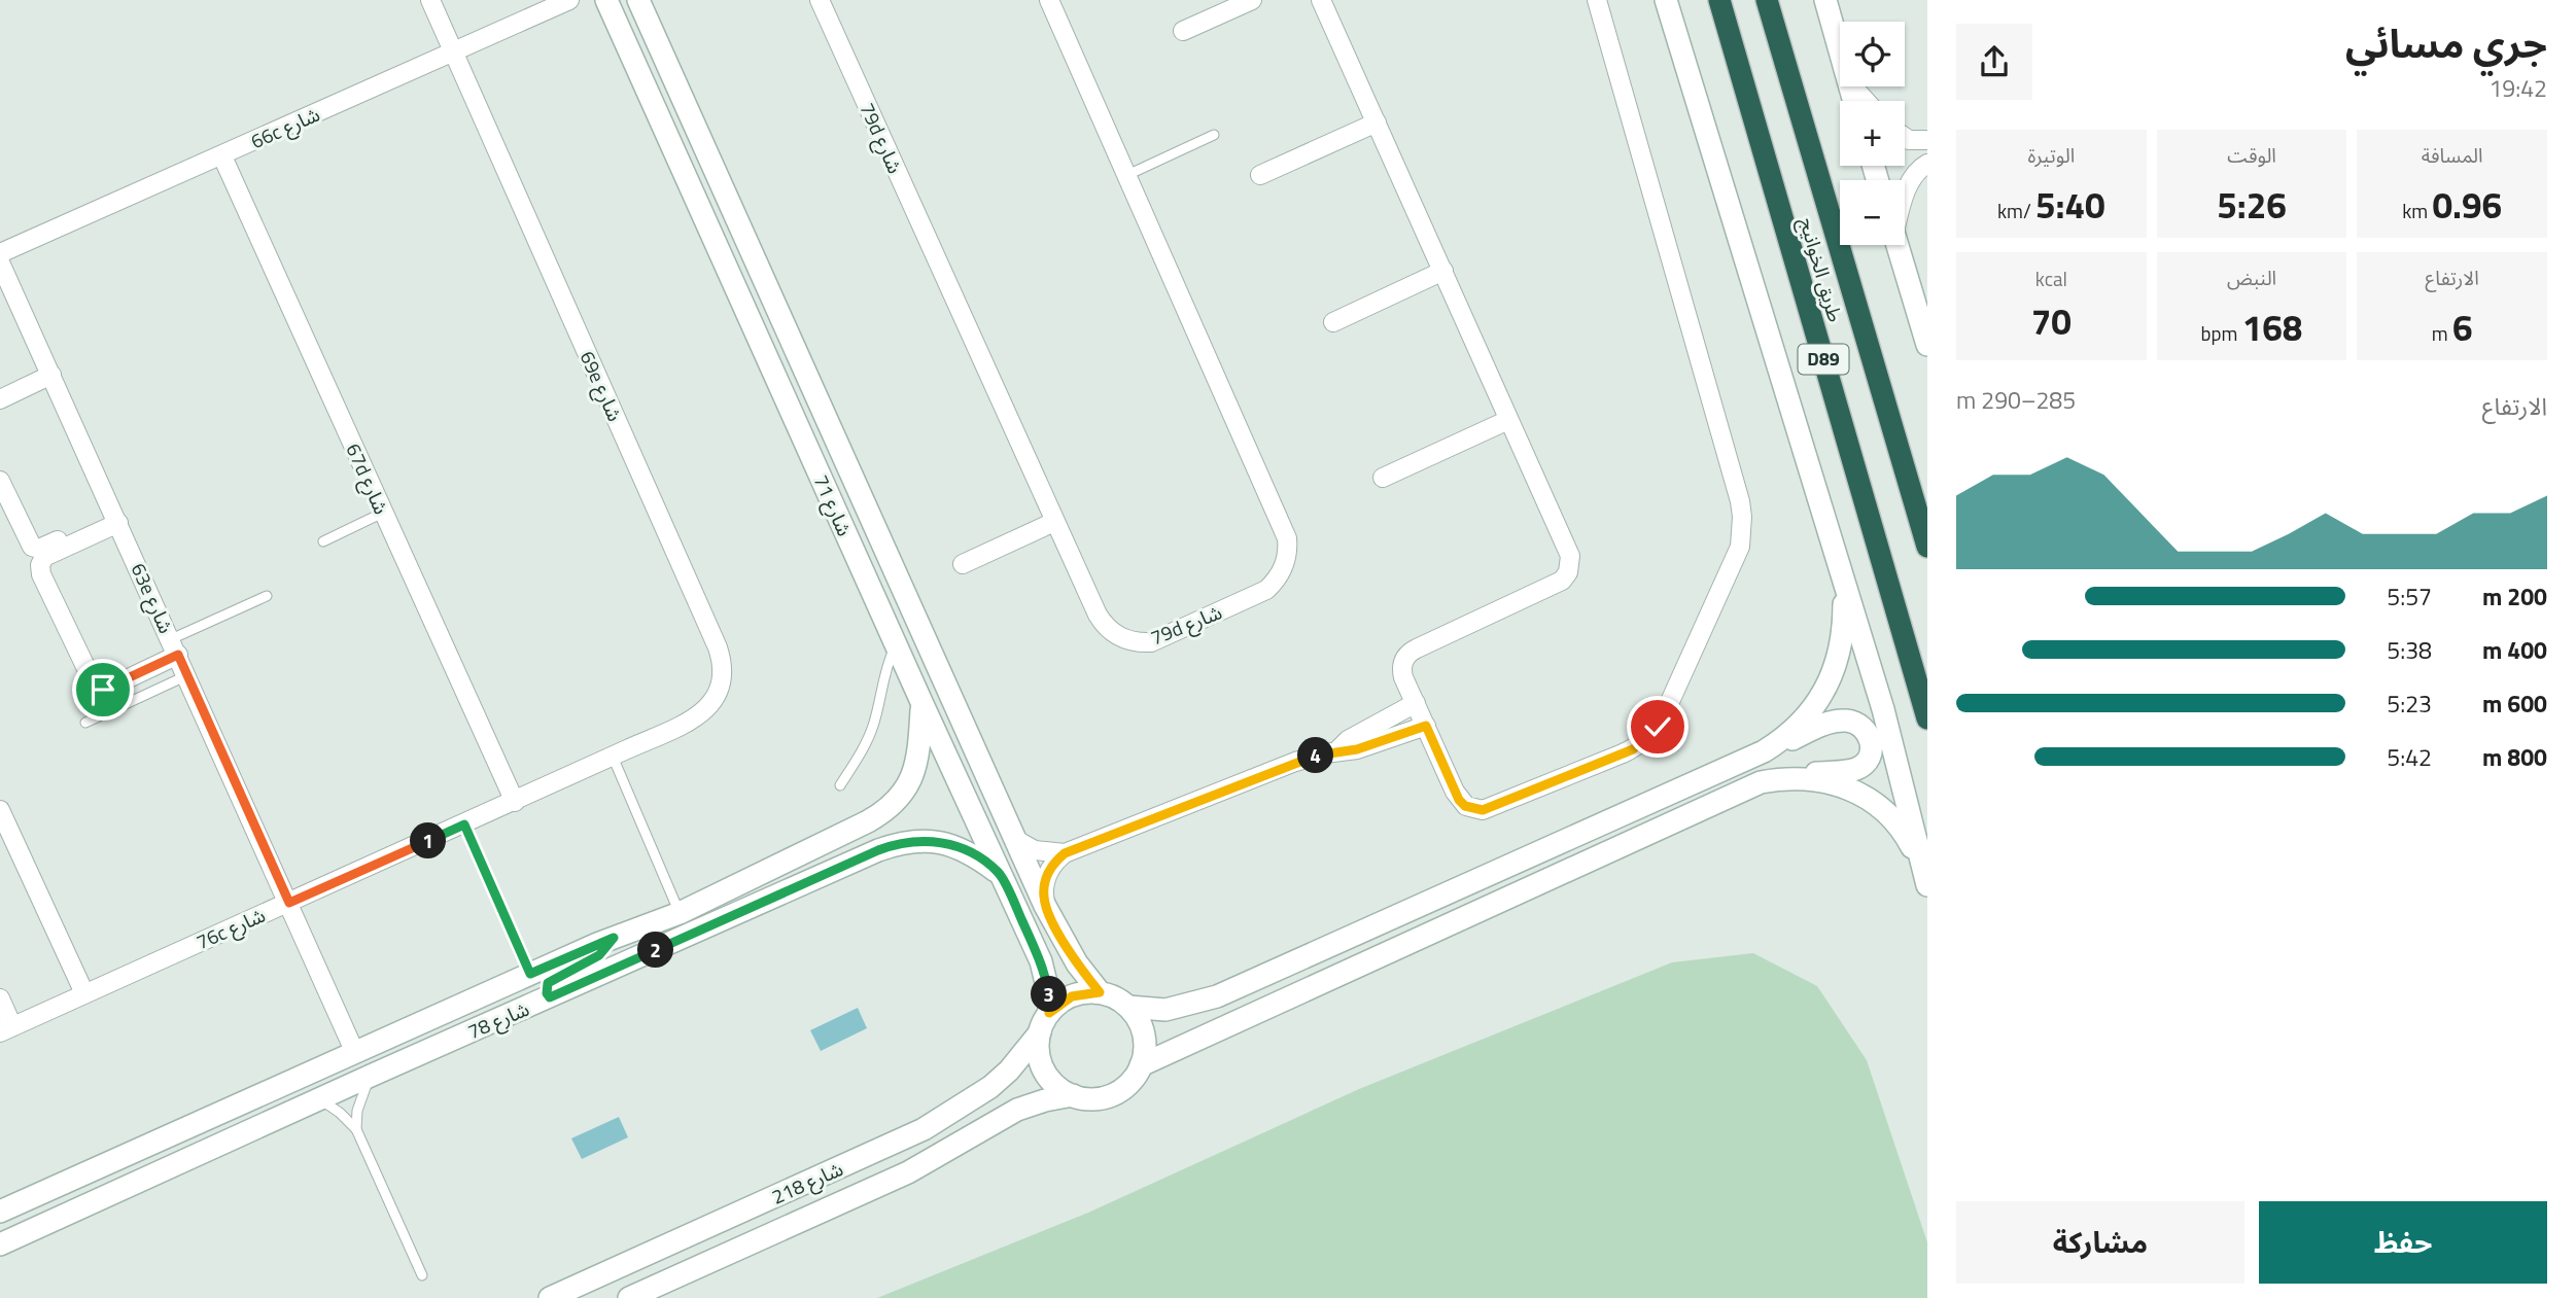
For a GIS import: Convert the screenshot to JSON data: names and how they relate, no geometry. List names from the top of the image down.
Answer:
{
  "streets": {
    "highway": ["طريق الخوانيج", "D89"],
    "street": [
      "66c شارع",
      "79d شارع",
      "69e شارع",
      "67d شارع",
      "شارع 71",
      "63e شارع",
      "76c شارع",
      "شارع 78",
      "شارع 218"
    ]
  },
  "crossings": [
    ["66c شارع", "69e شارع"],
    ["66c شارع", "67d شارع"],
    ["69e شارع", "76c شارع"],
    ["67d شارع", "76c شارع"],
    ["شارع 71", "شارع 78"],
    ["شارع 71", "شارع 218"],
    ["63e شارع", "76c شارع"],
    ["63e شارع", "شارع 78"]
  ],
  "page": {
    "heading": ["جري مسائي", "19:42"],
    "map_buttons": ["+", "−"],
    "stats": [
      ["المسافة", "0.96 km"],
      ["الوقت", "5:26"],
      ["الوتيرة", "5:40 /km"],
      ["الارتفاع", "6 m"],
      ["النبض", "168 bpm"],
      ["kcal", "70"]
    ],
    "chart": ["الارتفاع", "285–290 m"],
    "list": [
      {
        "name": "200 m",
        "note": "5:57"
      },
      {
        "name": "400 m",
        "note": "5:38"
      },
      {
        "name": "600 m",
        "note": "5:23"
      },
      {
        "name": "800 m",
        "note": "5:42"
      }
    ],
    "pins": [
      "4",
      "1",
      "2",
      "3"
    ],
    "buttons": ["حفظ", "مشاركة"]
  }
}
